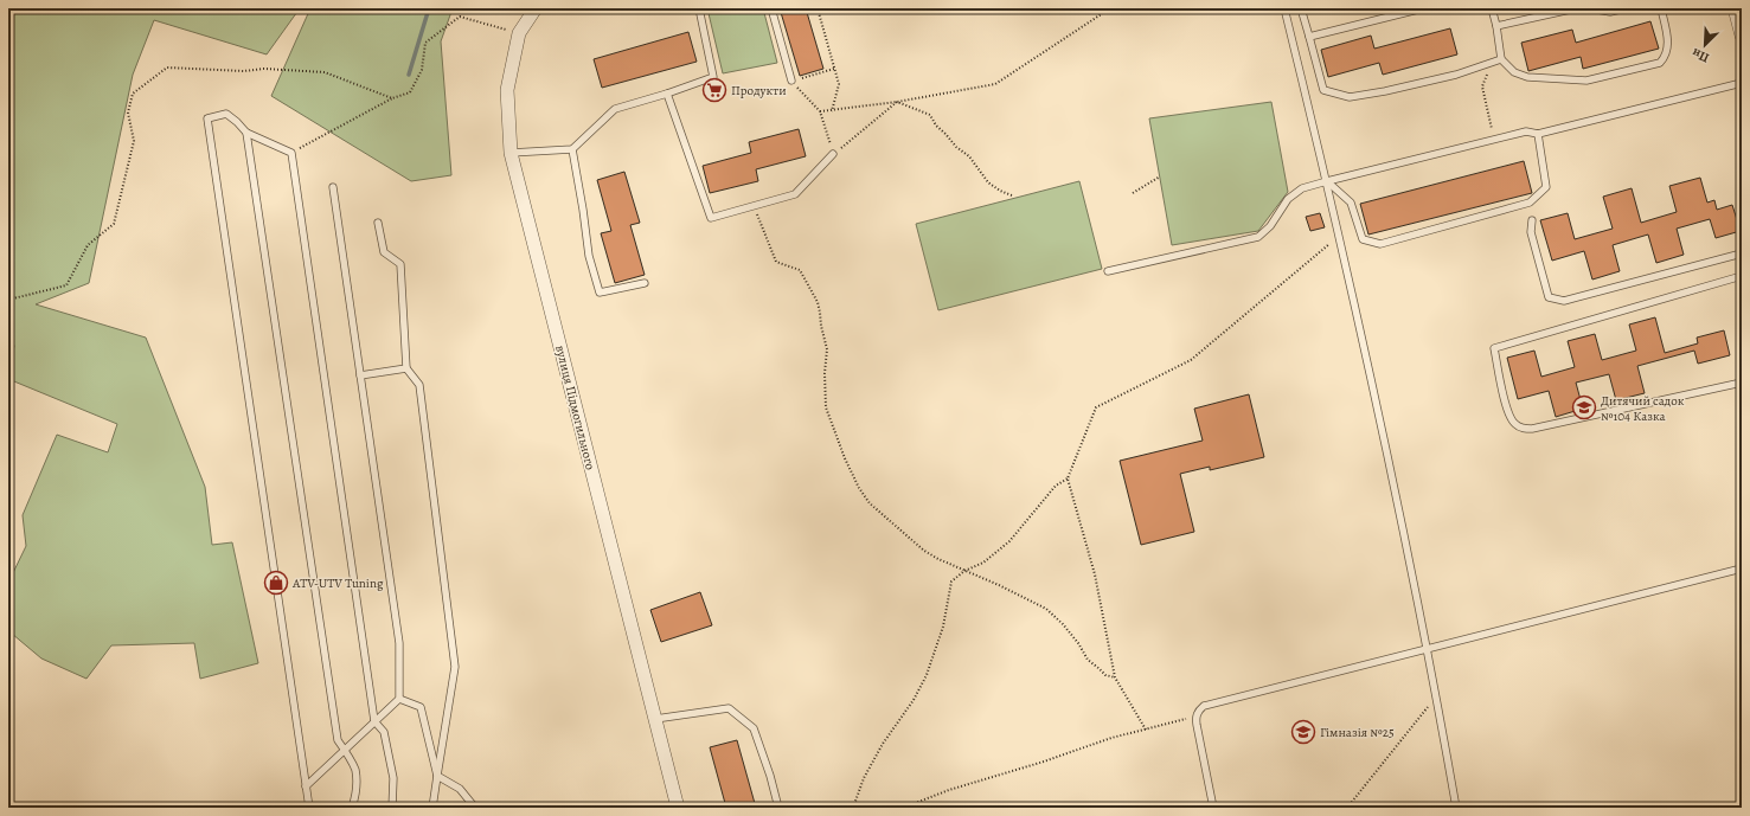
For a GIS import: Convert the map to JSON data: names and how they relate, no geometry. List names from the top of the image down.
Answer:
{
  "streets": {
    "street": ["вулиця Підмогильного"]
  },
  "places": {
    "supermarket": ["Продукти"],
    "school or university": ["Дитячий садок №104 Казка", "Гімназія №25"],
    "shop": ["ATV-UTV Tuning"]
  },
  "north": "bottom left"
}
